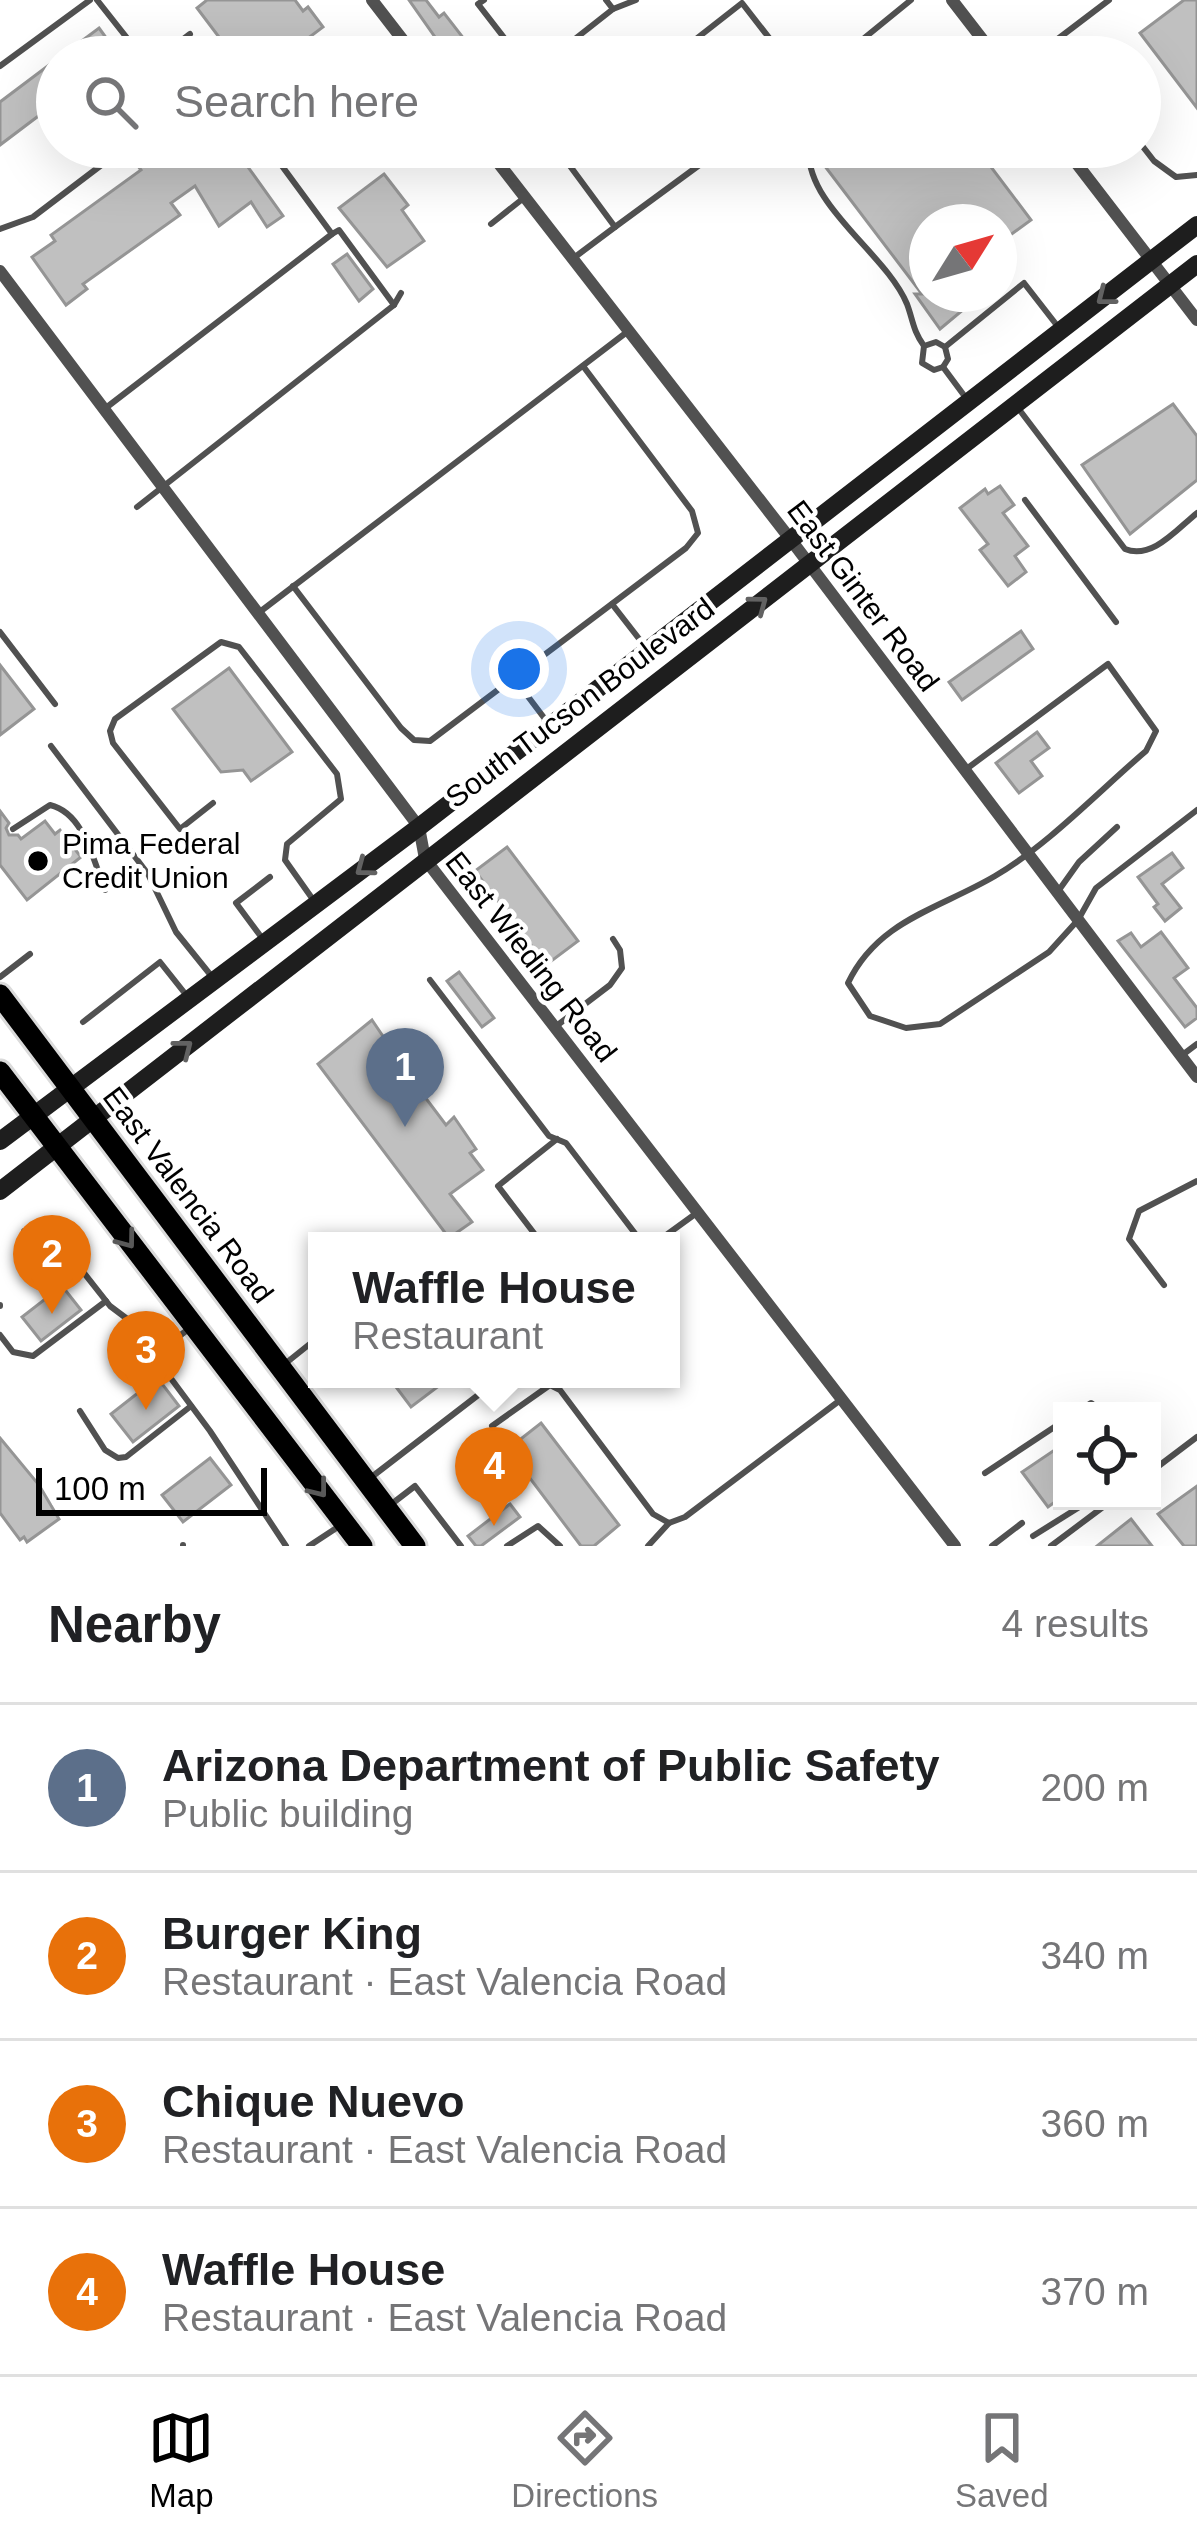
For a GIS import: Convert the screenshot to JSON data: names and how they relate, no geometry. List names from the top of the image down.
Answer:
{
  "streets": {
    "main road": ["South Tucson Boulevard", "East Valencia Road"],
    "street": ["East Ginter Road", "East Wieding Road"]
  },
  "crossings": [
    ["East Ginter Road", "South Tucson Boulevard"],
    ["South Tucson Boulevard", "East Wieding Road"],
    ["South Tucson Boulevard", "East Valencia Road"]
  ],
  "places": ["Pima Federal Credit Union"],
  "scale_bar": "100 m",
  "north": "top right",
  "page": {
    "search": "Search here",
    "pins": [
      "1",
      "2",
      "3",
      "4"
    ],
    "popup": ["Waffle House", "Restaurant"],
    "scale": "100 m",
    "heading": ["Nearby", "4 results"],
    "list": [
      {
        "mark": "1",
        "name": "Arizona Department of Public Safety",
        "note": "Public building",
        "value": "200 m"
      },
      {
        "mark": "2",
        "name": "Burger King",
        "note": "Restaurant · East Valencia Road",
        "value": "340 m"
      },
      {
        "mark": "3",
        "name": "Chique Nuevo",
        "note": "Restaurant · East Valencia Road",
        "value": "360 m"
      },
      {
        "mark": "4",
        "name": "Waffle House",
        "note": "Restaurant · East Valencia Road",
        "value": "370 m"
      }
    ],
    "nav": ["Map", "Directions", "Saved"]
  }
}
